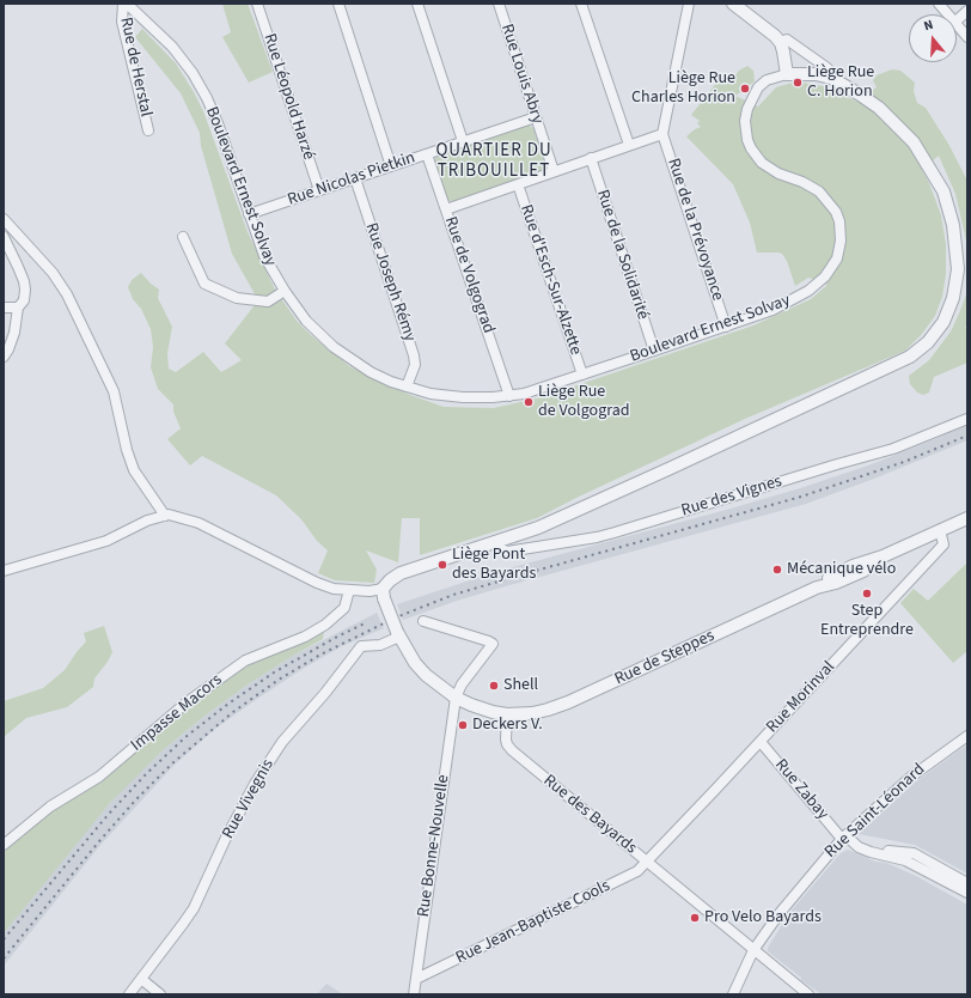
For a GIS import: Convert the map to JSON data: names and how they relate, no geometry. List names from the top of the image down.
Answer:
{
  "streets": {
    "street": [
      "Rue de Herstal",
      "Rue Louis Abry",
      "Rue Léopold Harzé",
      "Rue Nicolas Pietkin",
      "Boulevard Ernest Solvay",
      "Rue de la Prévoyance",
      "Rue de la Solidarité",
      "Rue de Volgograd",
      "Rue d'Esch-Sur-Alzette",
      "Rue Joseph Rémy",
      "Rue des Vignes",
      "Rue de Steppes",
      "Rue Morinval",
      "Impasse Macors",
      "Rue Zabay",
      "Rue Vivegnis",
      "Rue Saint-Léonard",
      "Rue des Bayards",
      "Rue Bonne-Nouvelle",
      "Rue Jean-Baptiste Cools"
    ]
  },
  "crossings": [
    ["Rue de Herstal", "Boulevard Ernest Solvay"],
    ["Rue Louis Abry", "Rue Nicolas Pietkin"],
    ["Rue Léopold Harzé", "Rue Nicolas Pietkin"],
    ["Rue Nicolas Pietkin", "Boulevard Ernest Solvay"],
    ["Rue Nicolas Pietkin", "Rue de Volgograd"],
    ["Rue Nicolas Pietkin", "Rue Joseph Rémy"],
    ["Boulevard Ernest Solvay", "Rue de la Prévoyance"],
    ["Boulevard Ernest Solvay", "Rue de la Solidarité"],
    ["Boulevard Ernest Solvay", "Rue de Volgograd"],
    ["Boulevard Ernest Solvay", "Rue d'Esch-Sur-Alzette"],
    ["Boulevard Ernest Solvay", "Rue Joseph Rémy"],
    ["Boulevard Ernest Solvay", "Rue des Vignes"],
    ["Rue de Steppes", "Rue Morinval"],
    ["Rue de Steppes", "Rue des Bayards"],
    ["Rue Morinval", "Rue Zabay"],
    ["Rue Morinval", "Rue des Bayards"],
    ["Rue Morinval", "Rue Jean-Baptiste Cools"],
    ["Rue Zabay", "Rue Saint-Léonard"],
    ["Rue Saint-Léonard", "Rue des Bayards"],
    ["Rue des Bayards", "Rue Jean-Baptiste Cools"],
    ["Rue Bonne-Nouvelle", "Rue Jean-Baptiste Cools"]
  ],
  "districts": ["QUARTIER DU TRIBOUILLET"],
  "places": [
    "Liège Rue C. Horion",
    "Liège Rue Charles Horion",
    "Liège Rue de Volgograd",
    "Liège Pont des Bayards",
    "Mécanique vélo",
    "Step Entreprendre",
    "Shell",
    "Deckers V.",
    "Pro Velo Bayards"
  ],
  "north": "top"
}
